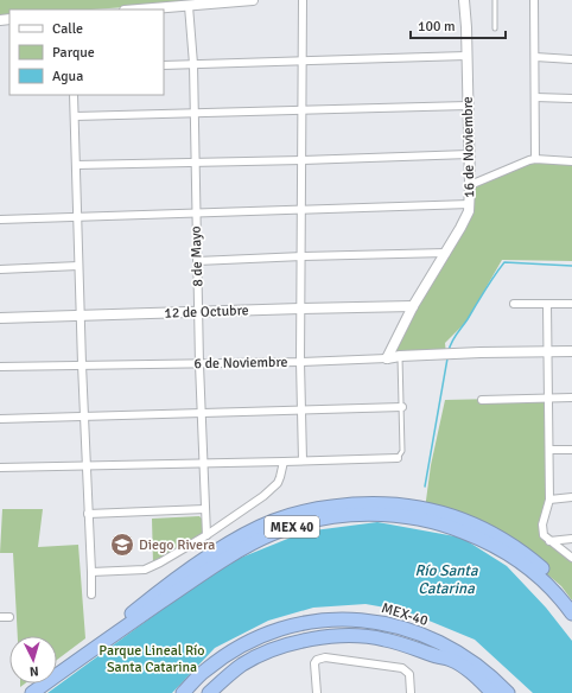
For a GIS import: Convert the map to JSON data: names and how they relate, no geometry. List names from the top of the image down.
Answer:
{
  "streets": {
    "highway": ["MEX 40", "MEX-40"],
    "street": [
      "16 de Noviembre",
      "8 de Mayo",
      "12 de Octubre",
      "6 de Noviembre"
    ]
  },
  "crossings": [
    ["16 de Noviembre", "12 de Octubre"],
    ["16 de Noviembre", "6 de Noviembre"],
    ["8 de Mayo", "12 de Octubre"],
    ["8 de Mayo", "6 de Noviembre"]
  ],
  "water": ["Río Santa Catarina"],
  "parks": ["Parque Lineal Río Santa Catarina"],
  "places": {
    "school or university": ["Diego Rivera"]
  },
  "legend": ["Calle", "Parque", "Agua"],
  "scale_bar": "100 m",
  "north": "bottom"
}
